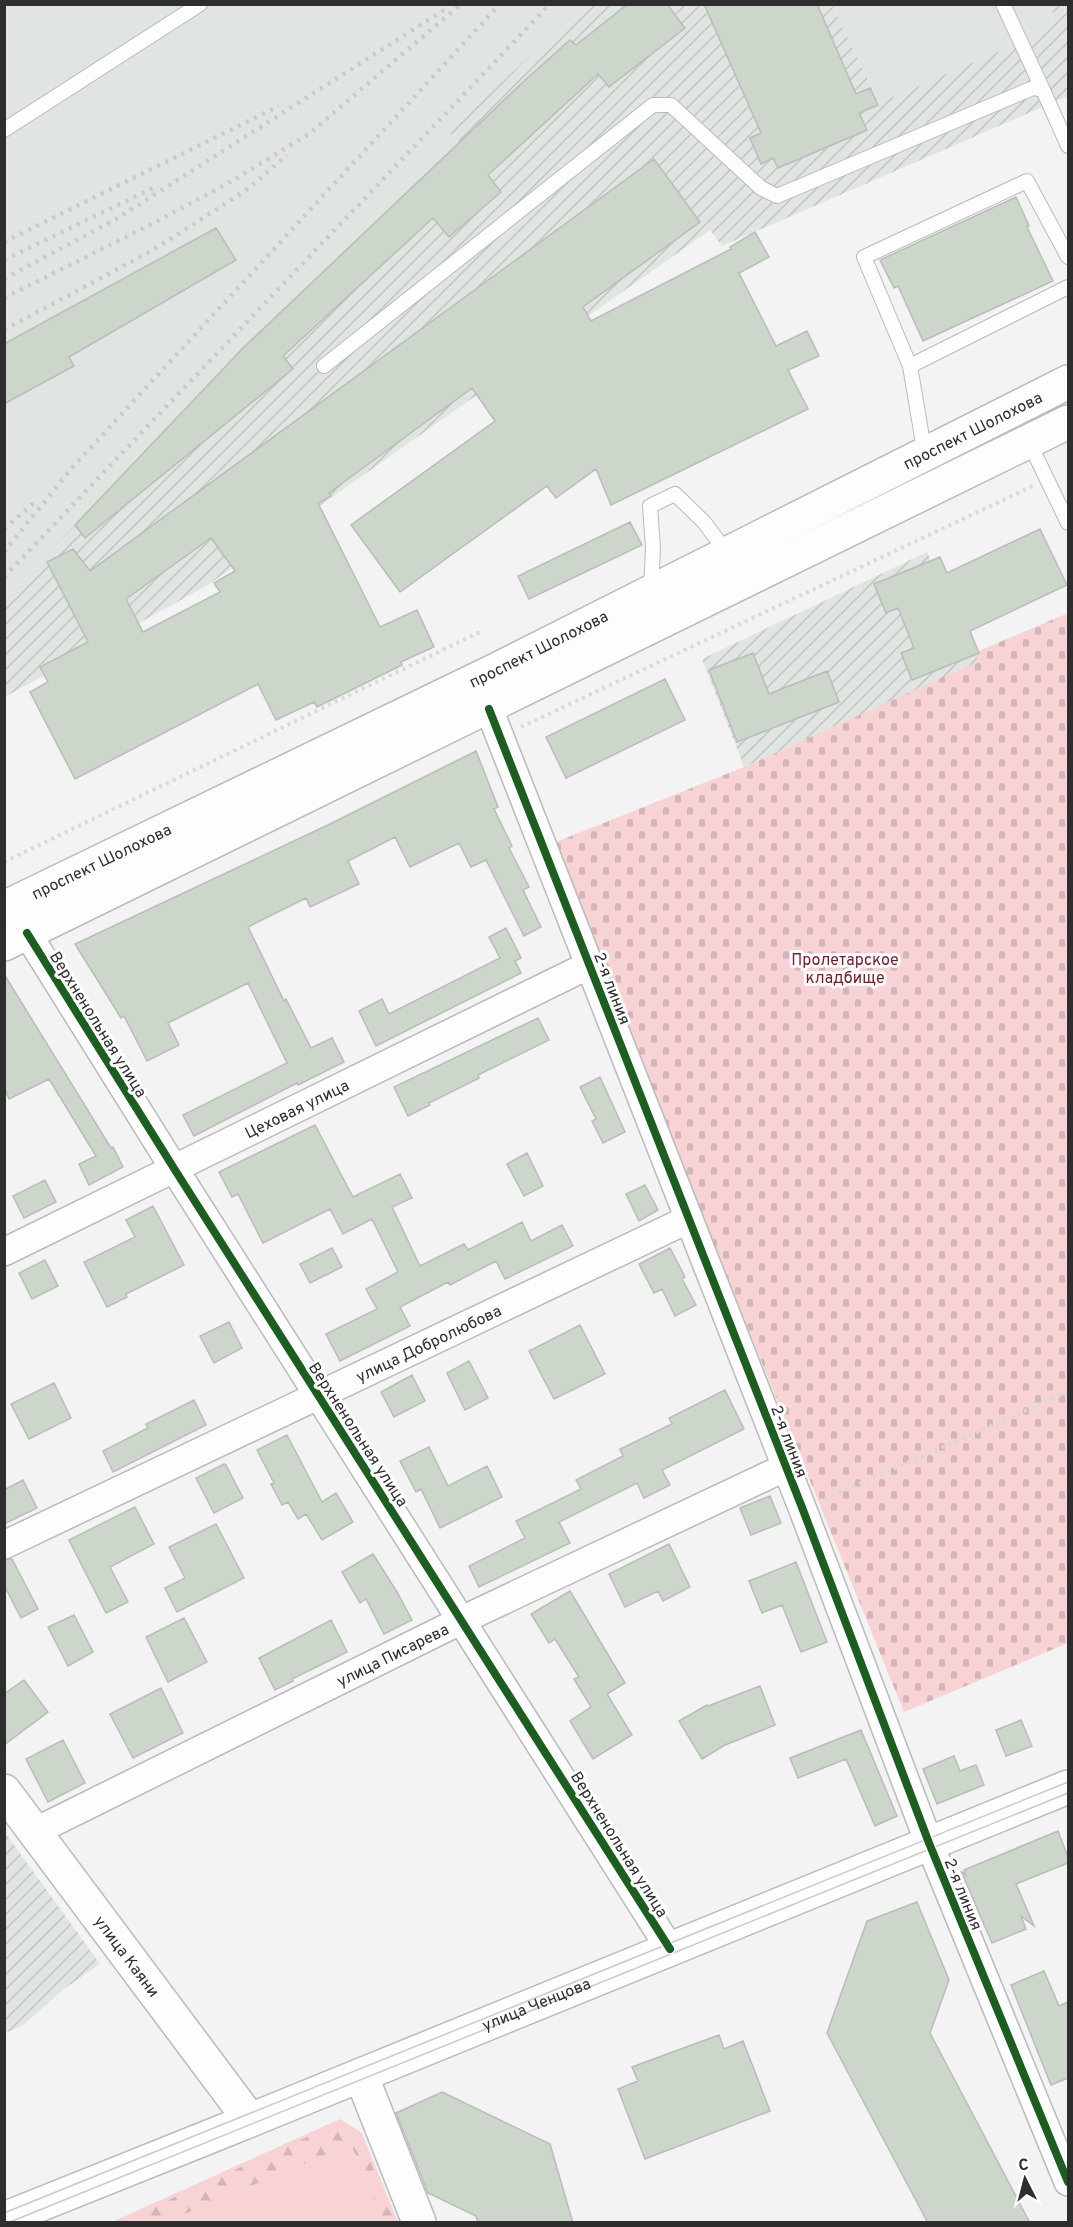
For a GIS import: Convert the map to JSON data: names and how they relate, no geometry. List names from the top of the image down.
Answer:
{
  "streets": {
    "main road": ["проспект Шолохова", "улица Каяни", "улица Ченцова"],
    "street": [
      "2-я линия",
      "Верхненольная улица",
      "Цеховая улица",
      "улица Добролюбова",
      "улица Писарева"
    ]
  },
  "crossings": [
    ["проспект Шолохова", "2-я линия"],
    ["проспект Шолохова", "Верхненольная улица"],
    ["2-я линия", "Цеховая улица"],
    ["2-я линия", "улица Добролюбова"],
    ["2-я линия", "улица Писарева"],
    ["2-я линия", "улица Ченцова"],
    ["Верхненольная улица", "Цеховая улица"],
    ["Верхненольная улица", "улица Добролюбова"],
    ["Верхненольная улица", "улица Писарева"],
    ["Верхненольная улица", "улица Ченцова"],
    ["улица Писарева", "улица Каяни"],
    ["улица Каяни", "улица Ченцова"]
  ],
  "parks": ["Пролетарское кладбище"],
  "north": "top"
}
